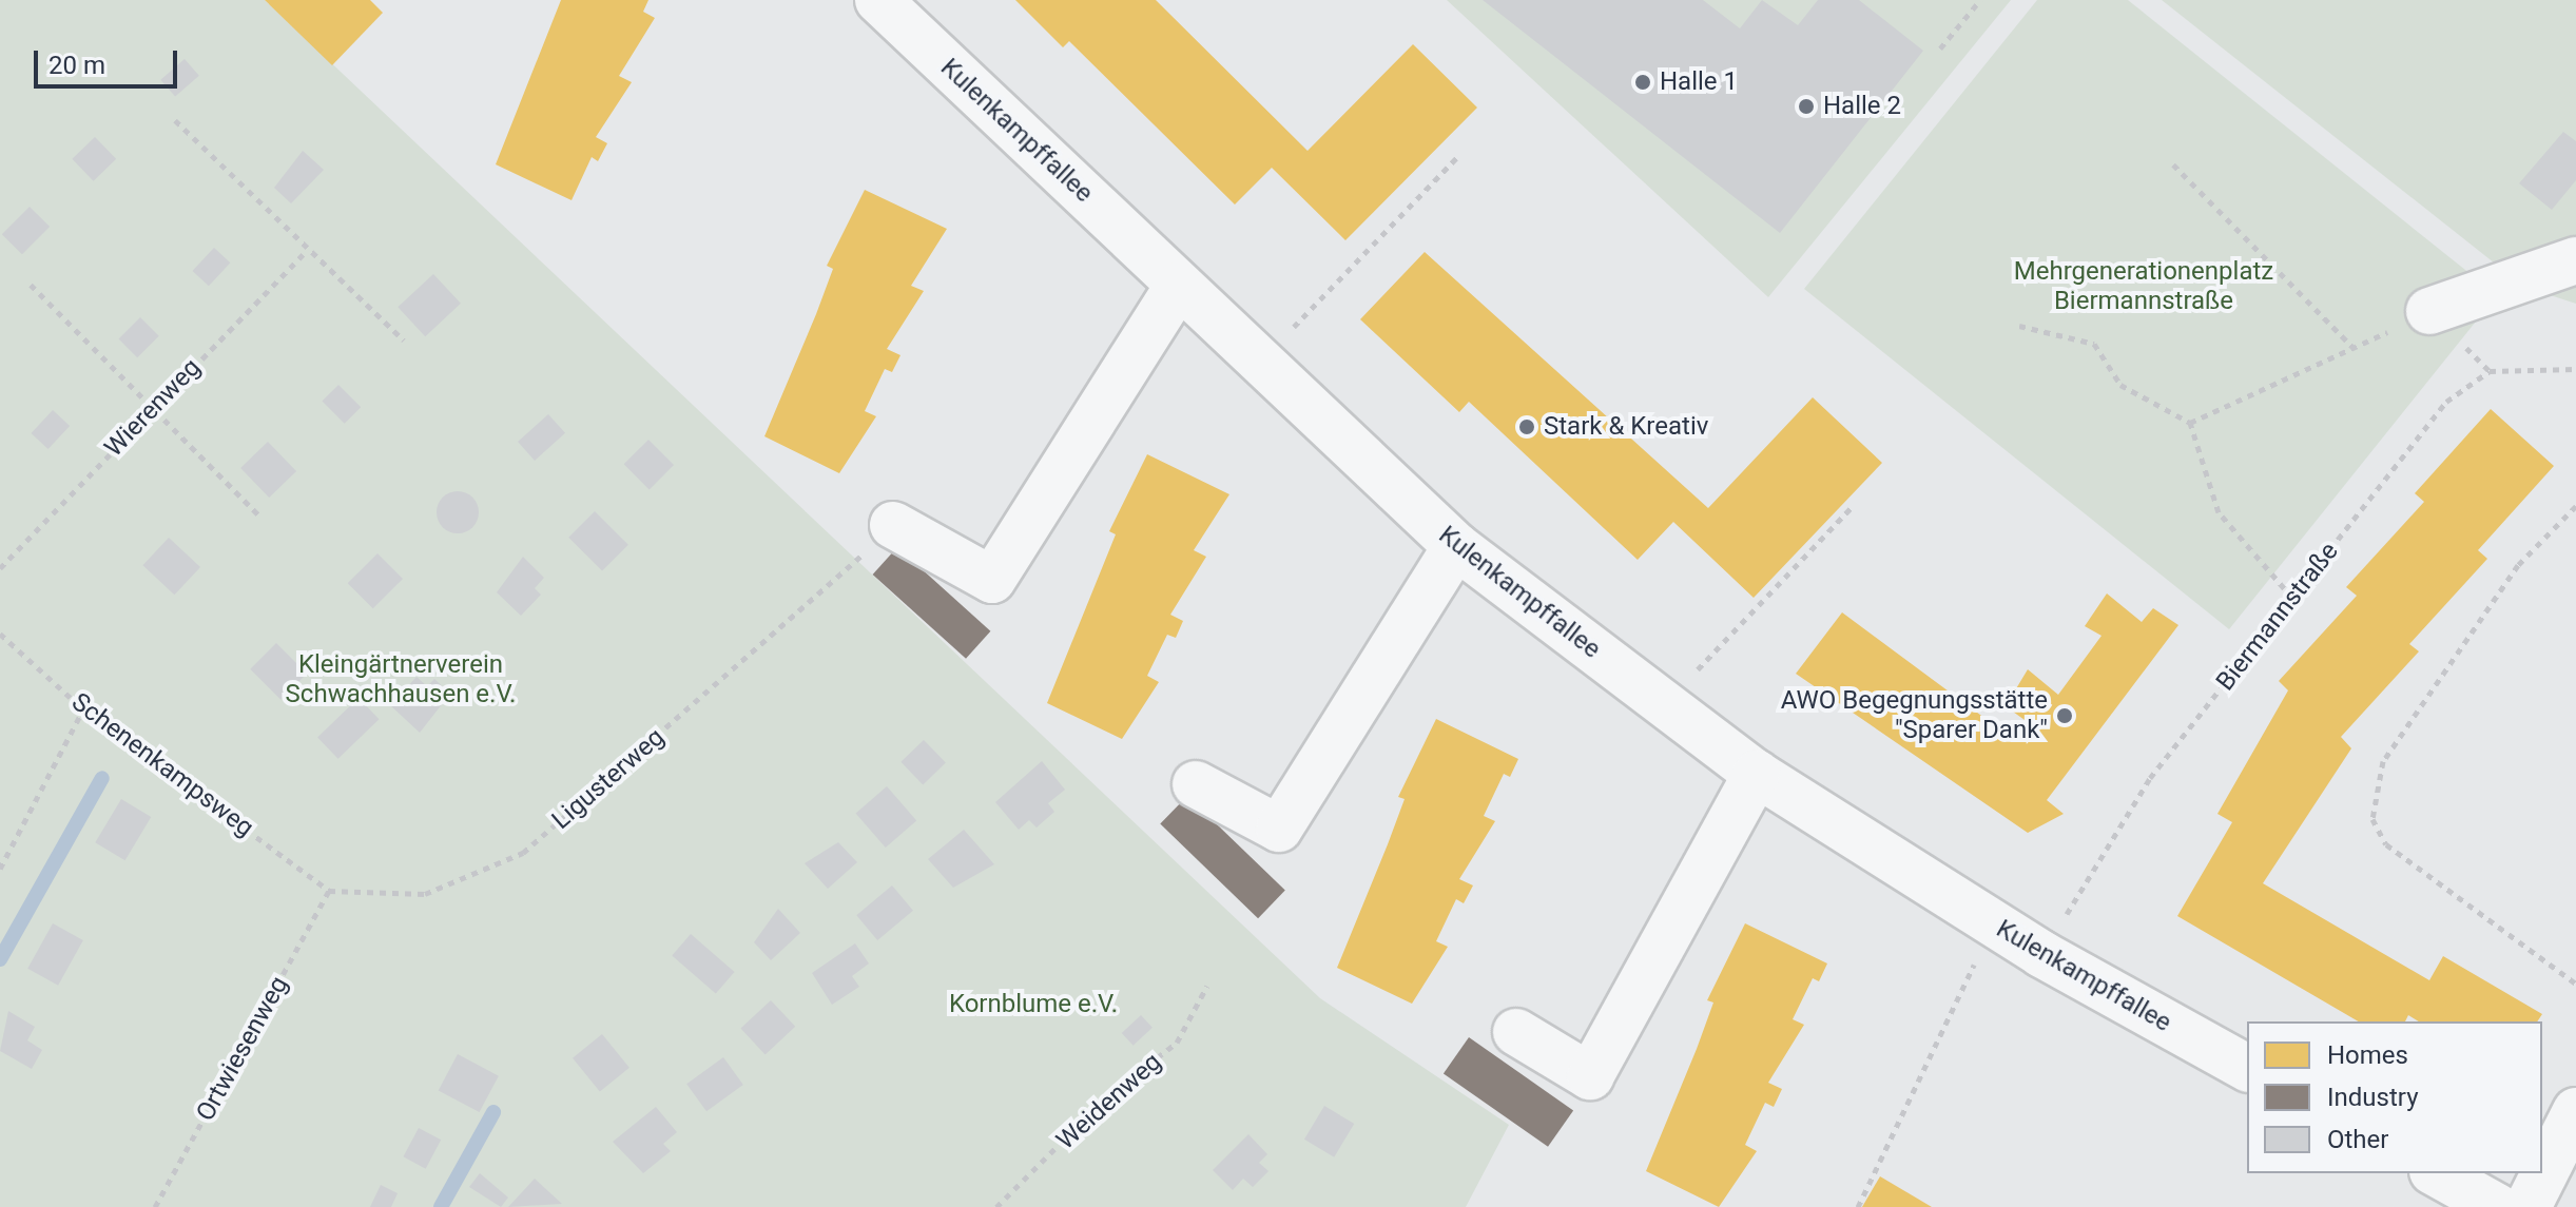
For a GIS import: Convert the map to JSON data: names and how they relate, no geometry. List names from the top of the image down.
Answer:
{
  "streets": {
    "street": ["Kulenkampffallee"],
    "path": [
      "Wierenweg",
      "Biermannstraße",
      "Schenenkampsweg",
      "Ligusterweg",
      "Ortwiesenweg",
      "Weidenweg"
    ]
  },
  "crossings": [
    ["Kulenkampffallee", "Biermannstraße"],
    ["Schenenkampsweg", "Ligusterweg"],
    ["Schenenkampsweg", "Ortwiesenweg"],
    ["Ligusterweg", "Ortwiesenweg"]
  ],
  "parks": ["Mehrgenerationenplatz Biermannstraße", "Kleingärtnerverein Schwachhausen e.V.", "Kornblume e.V."],
  "places": [
    "Halle 1",
    "Halle 2",
    "Stark & Kreativ",
    "AWO Begegnungsstätte \"Sparer Dank\""
  ],
  "legend": ["Homes", "Industry", "Other"],
  "scale_bar": "20 m"
}
